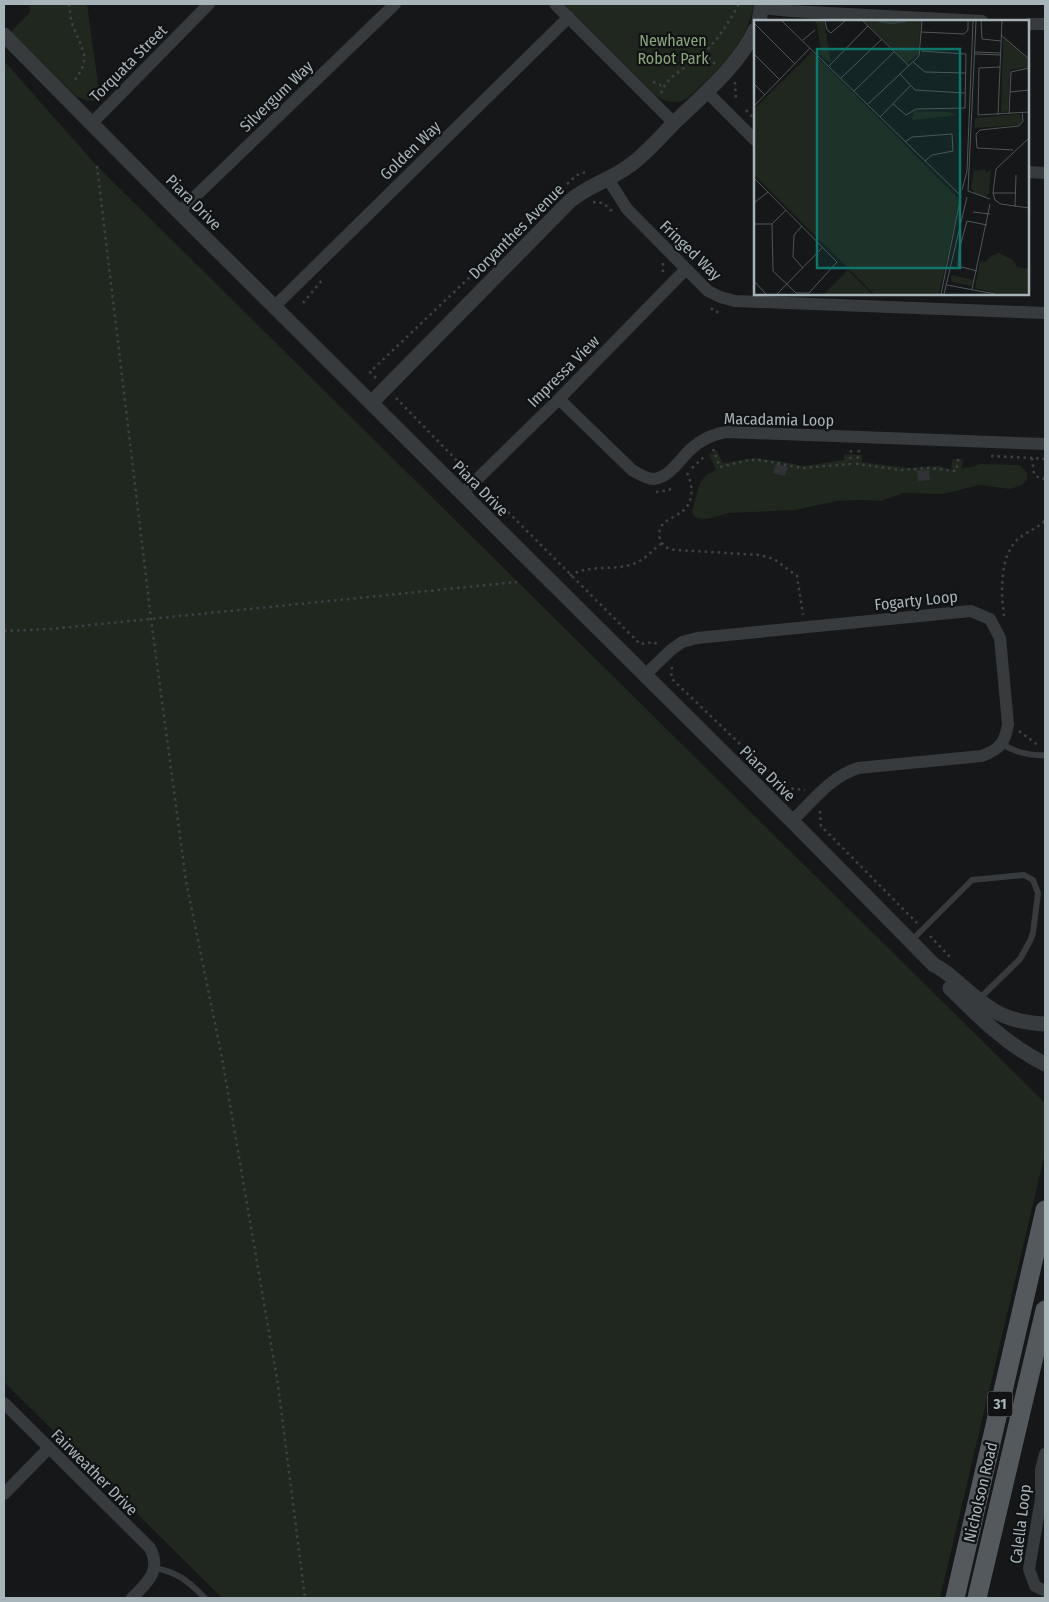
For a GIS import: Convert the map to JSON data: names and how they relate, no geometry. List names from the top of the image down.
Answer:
{
  "streets": {
    "main road": ["31", "Nicholson Road"],
    "street": [
      "Torquata Street",
      "Silvergum Way",
      "Golden Way",
      "Piara Drive",
      "Doryanthes Avenue",
      "Fringed Way",
      "Impressa View",
      "Macadamia Loop",
      "Fogarty Loop",
      "Fairweather Drive",
      "Calella Loop"
    ]
  },
  "crossings": [
    ["Torquata Street", "Piara Drive"],
    ["Silvergum Way", "Piara Drive"],
    ["Golden Way", "Piara Drive"],
    ["Piara Drive", "Doryanthes Avenue"],
    ["Piara Drive", "Impressa View"],
    ["Piara Drive", "Fogarty Loop"],
    ["Doryanthes Avenue", "Fringed Way"],
    ["Fringed Way", "Impressa View"],
    ["Impressa View", "Macadamia Loop"]
  ],
  "parks": ["Newhaven Robot Park"]
}
